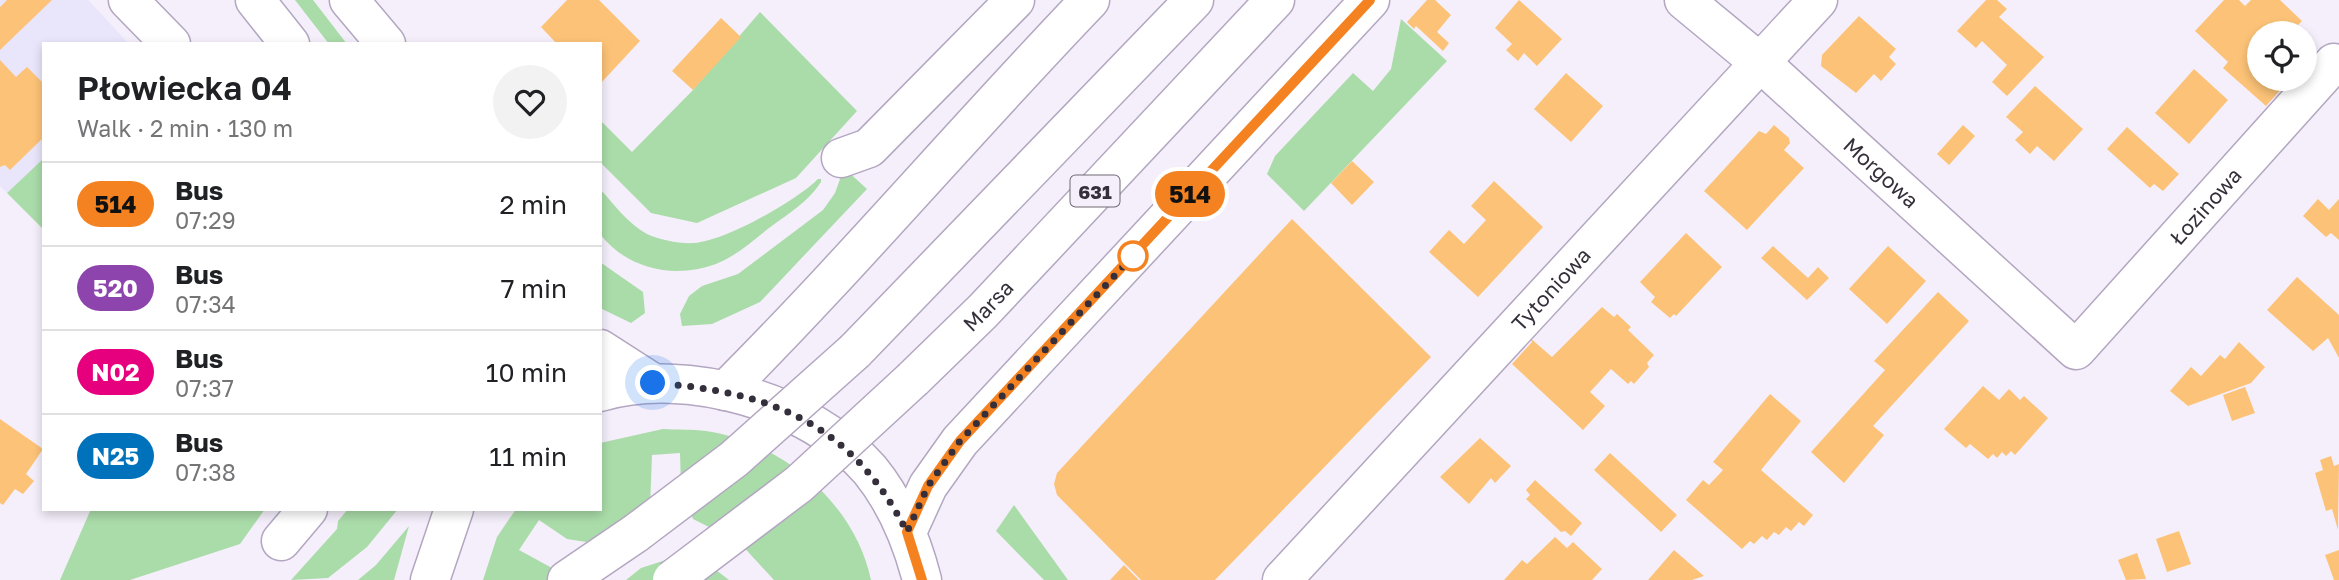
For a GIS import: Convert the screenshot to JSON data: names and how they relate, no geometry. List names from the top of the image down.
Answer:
{
  "streets": {
    "main road": [
      "Morgowa",
      "631",
      "Łozinowa",
      "Tytoniowa",
      "Marsa"
    ]
  },
  "crossings": [
    ["Morgowa", "Łozinowa"],
    ["Morgowa", "Tytoniowa"]
  ],
  "lines": ["bus line 514"],
  "page": {
    "on_map": "514",
    "heading": ["Płowiecka 04", "Walk · 2 min · 130 m"],
    "list": [
      {
        "mark": "514",
        "name": "Bus",
        "note": "07:29",
        "value": "2 min"
      },
      {
        "mark": "520",
        "name": "Bus",
        "note": "07:34",
        "value": "7 min"
      },
      {
        "mark": "N02",
        "name": "Bus",
        "note": "07:37",
        "value": "10 min"
      },
      {
        "mark": "N25",
        "name": "Bus",
        "note": "07:38",
        "value": "11 min"
      }
    ]
  }
}
